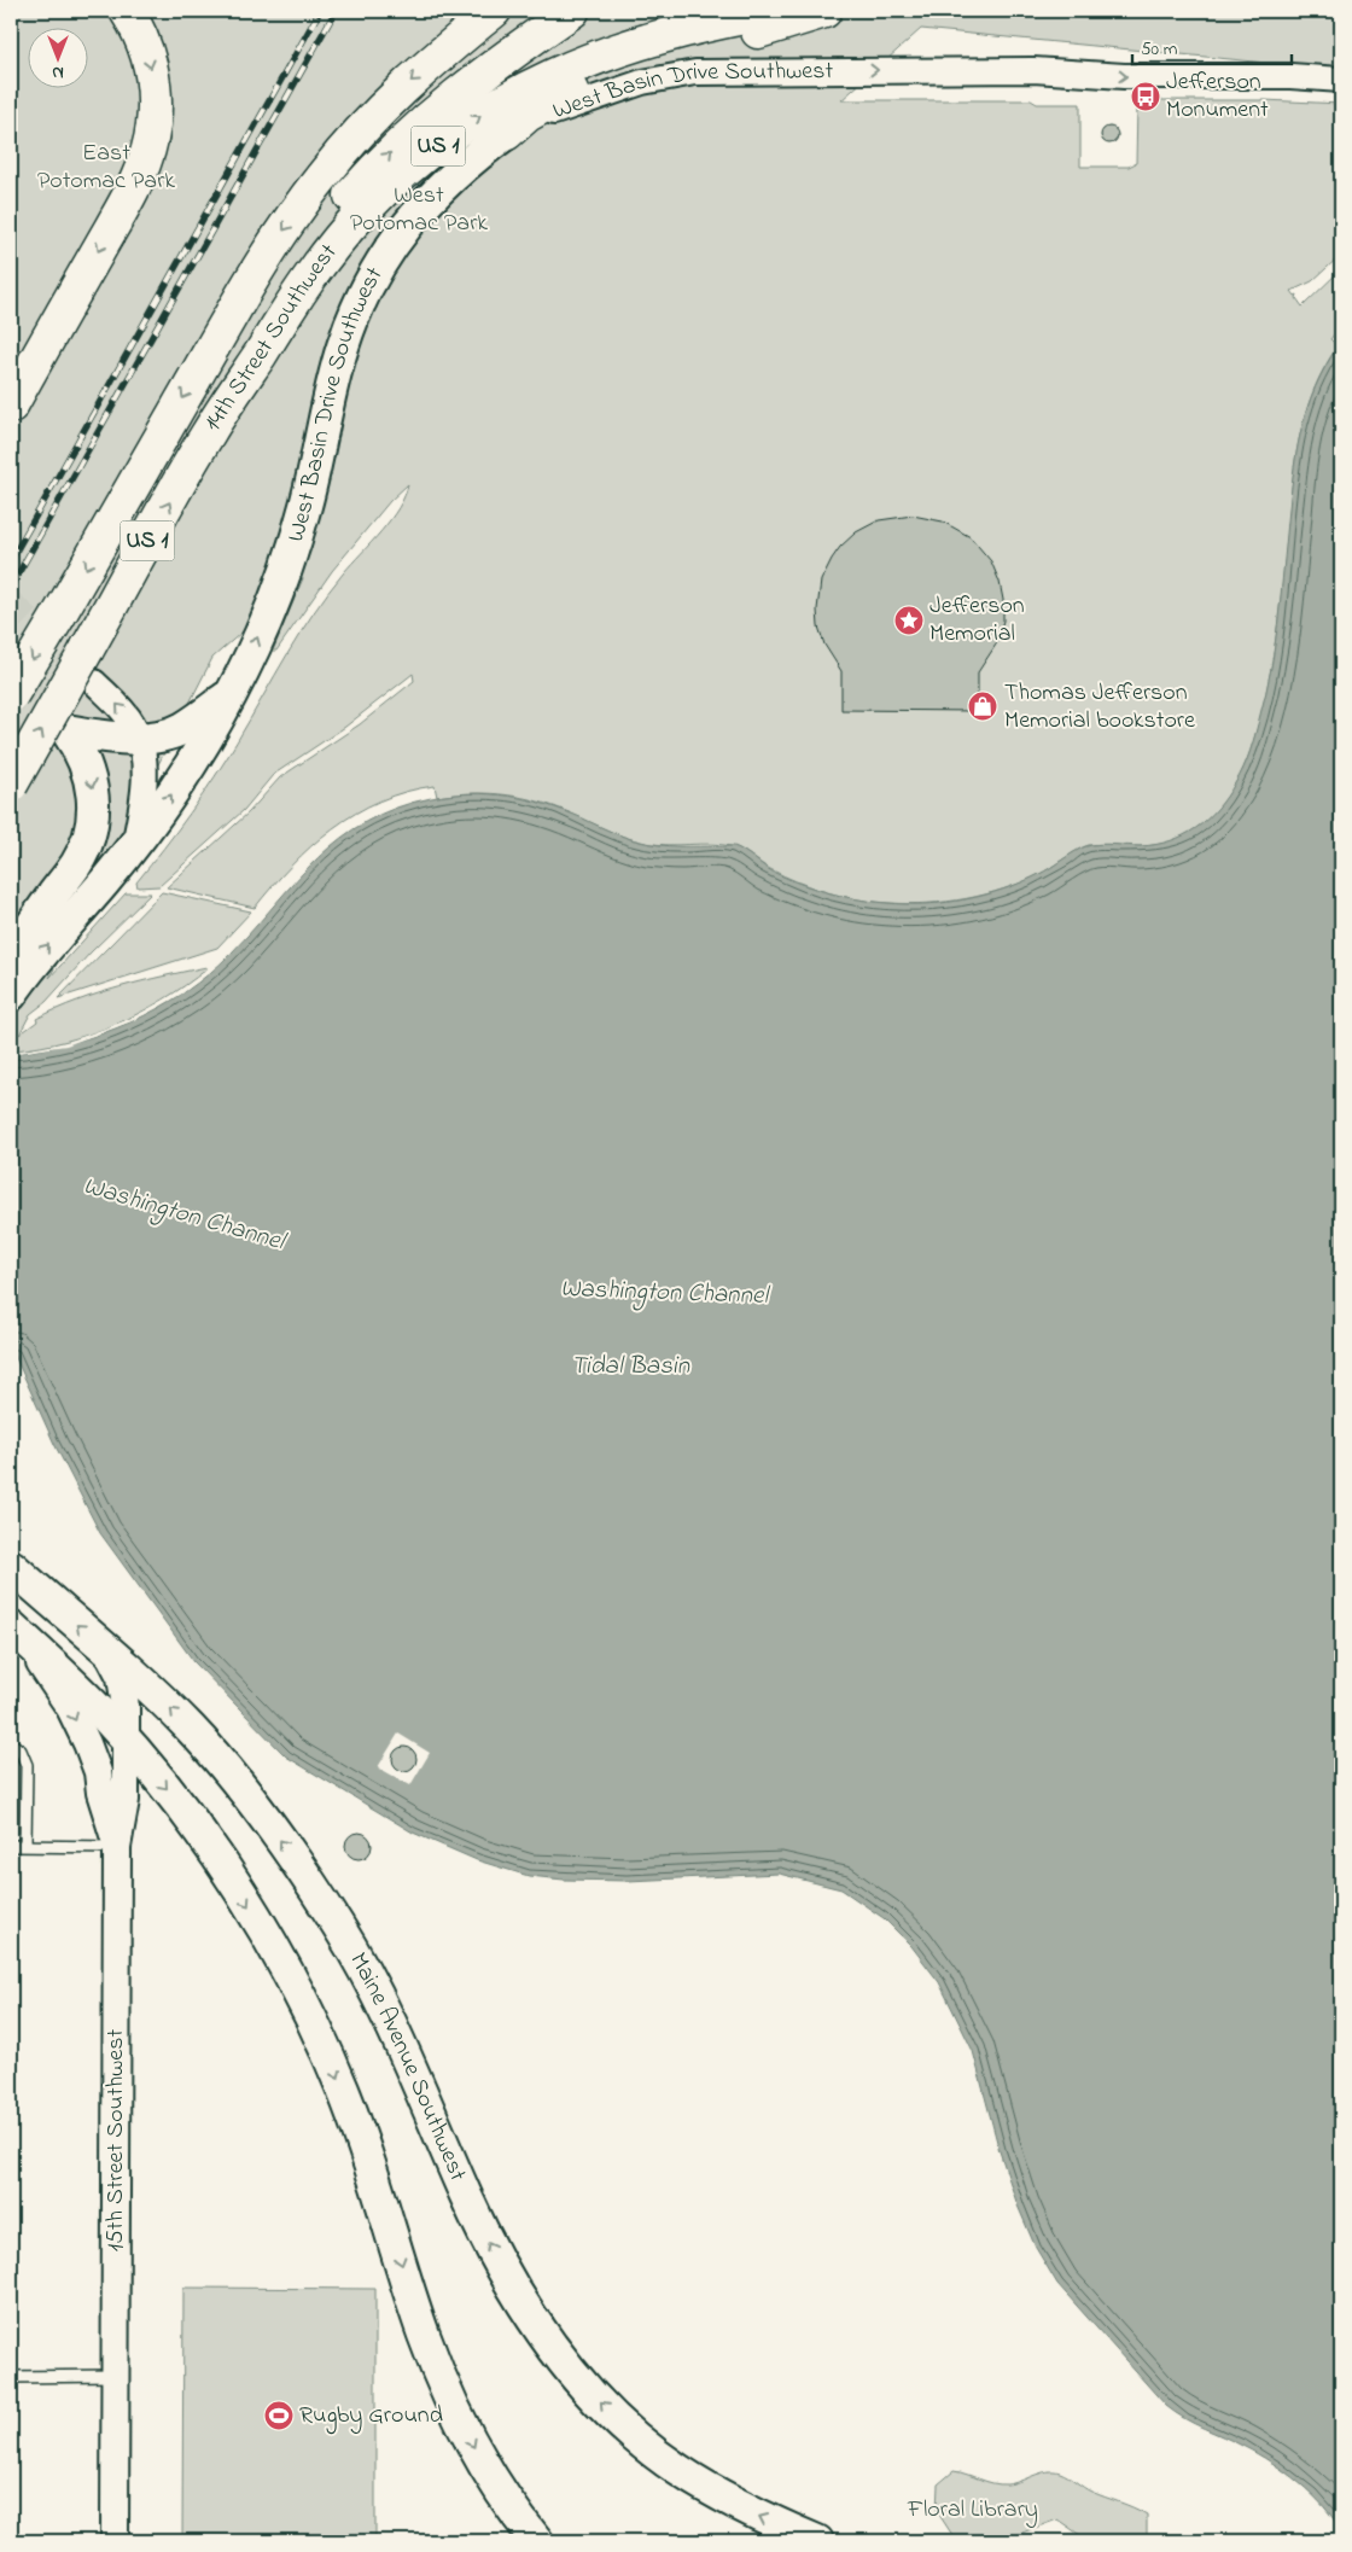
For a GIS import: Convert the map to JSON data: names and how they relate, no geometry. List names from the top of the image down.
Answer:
{
  "streets": {
    "highway": ["US 1", "14th Street Southwest"],
    "main road": ["West Basin Drive Southwest", "Maine Avenue Southwest", "15th Street Southwest"]
  },
  "crossings": [
    ["Maine Avenue Southwest", "15th Street Southwest"]
  ],
  "one_way": ["West Basin Drive Southwest"],
  "water": ["Washington Channel", "Tidal Basin"],
  "parks": ["East Potomac Park", "West Potomac Park", "Floral Library"],
  "places": {
    "bus stop": ["Jefferson Monument"],
    "place": ["Jefferson Memorial"],
    "shop": ["Thomas Jefferson Memorial bookstore"],
    "sports": ["Rugby Ground"]
  },
  "scale_bar": "50 m",
  "north": "bottom"
}
